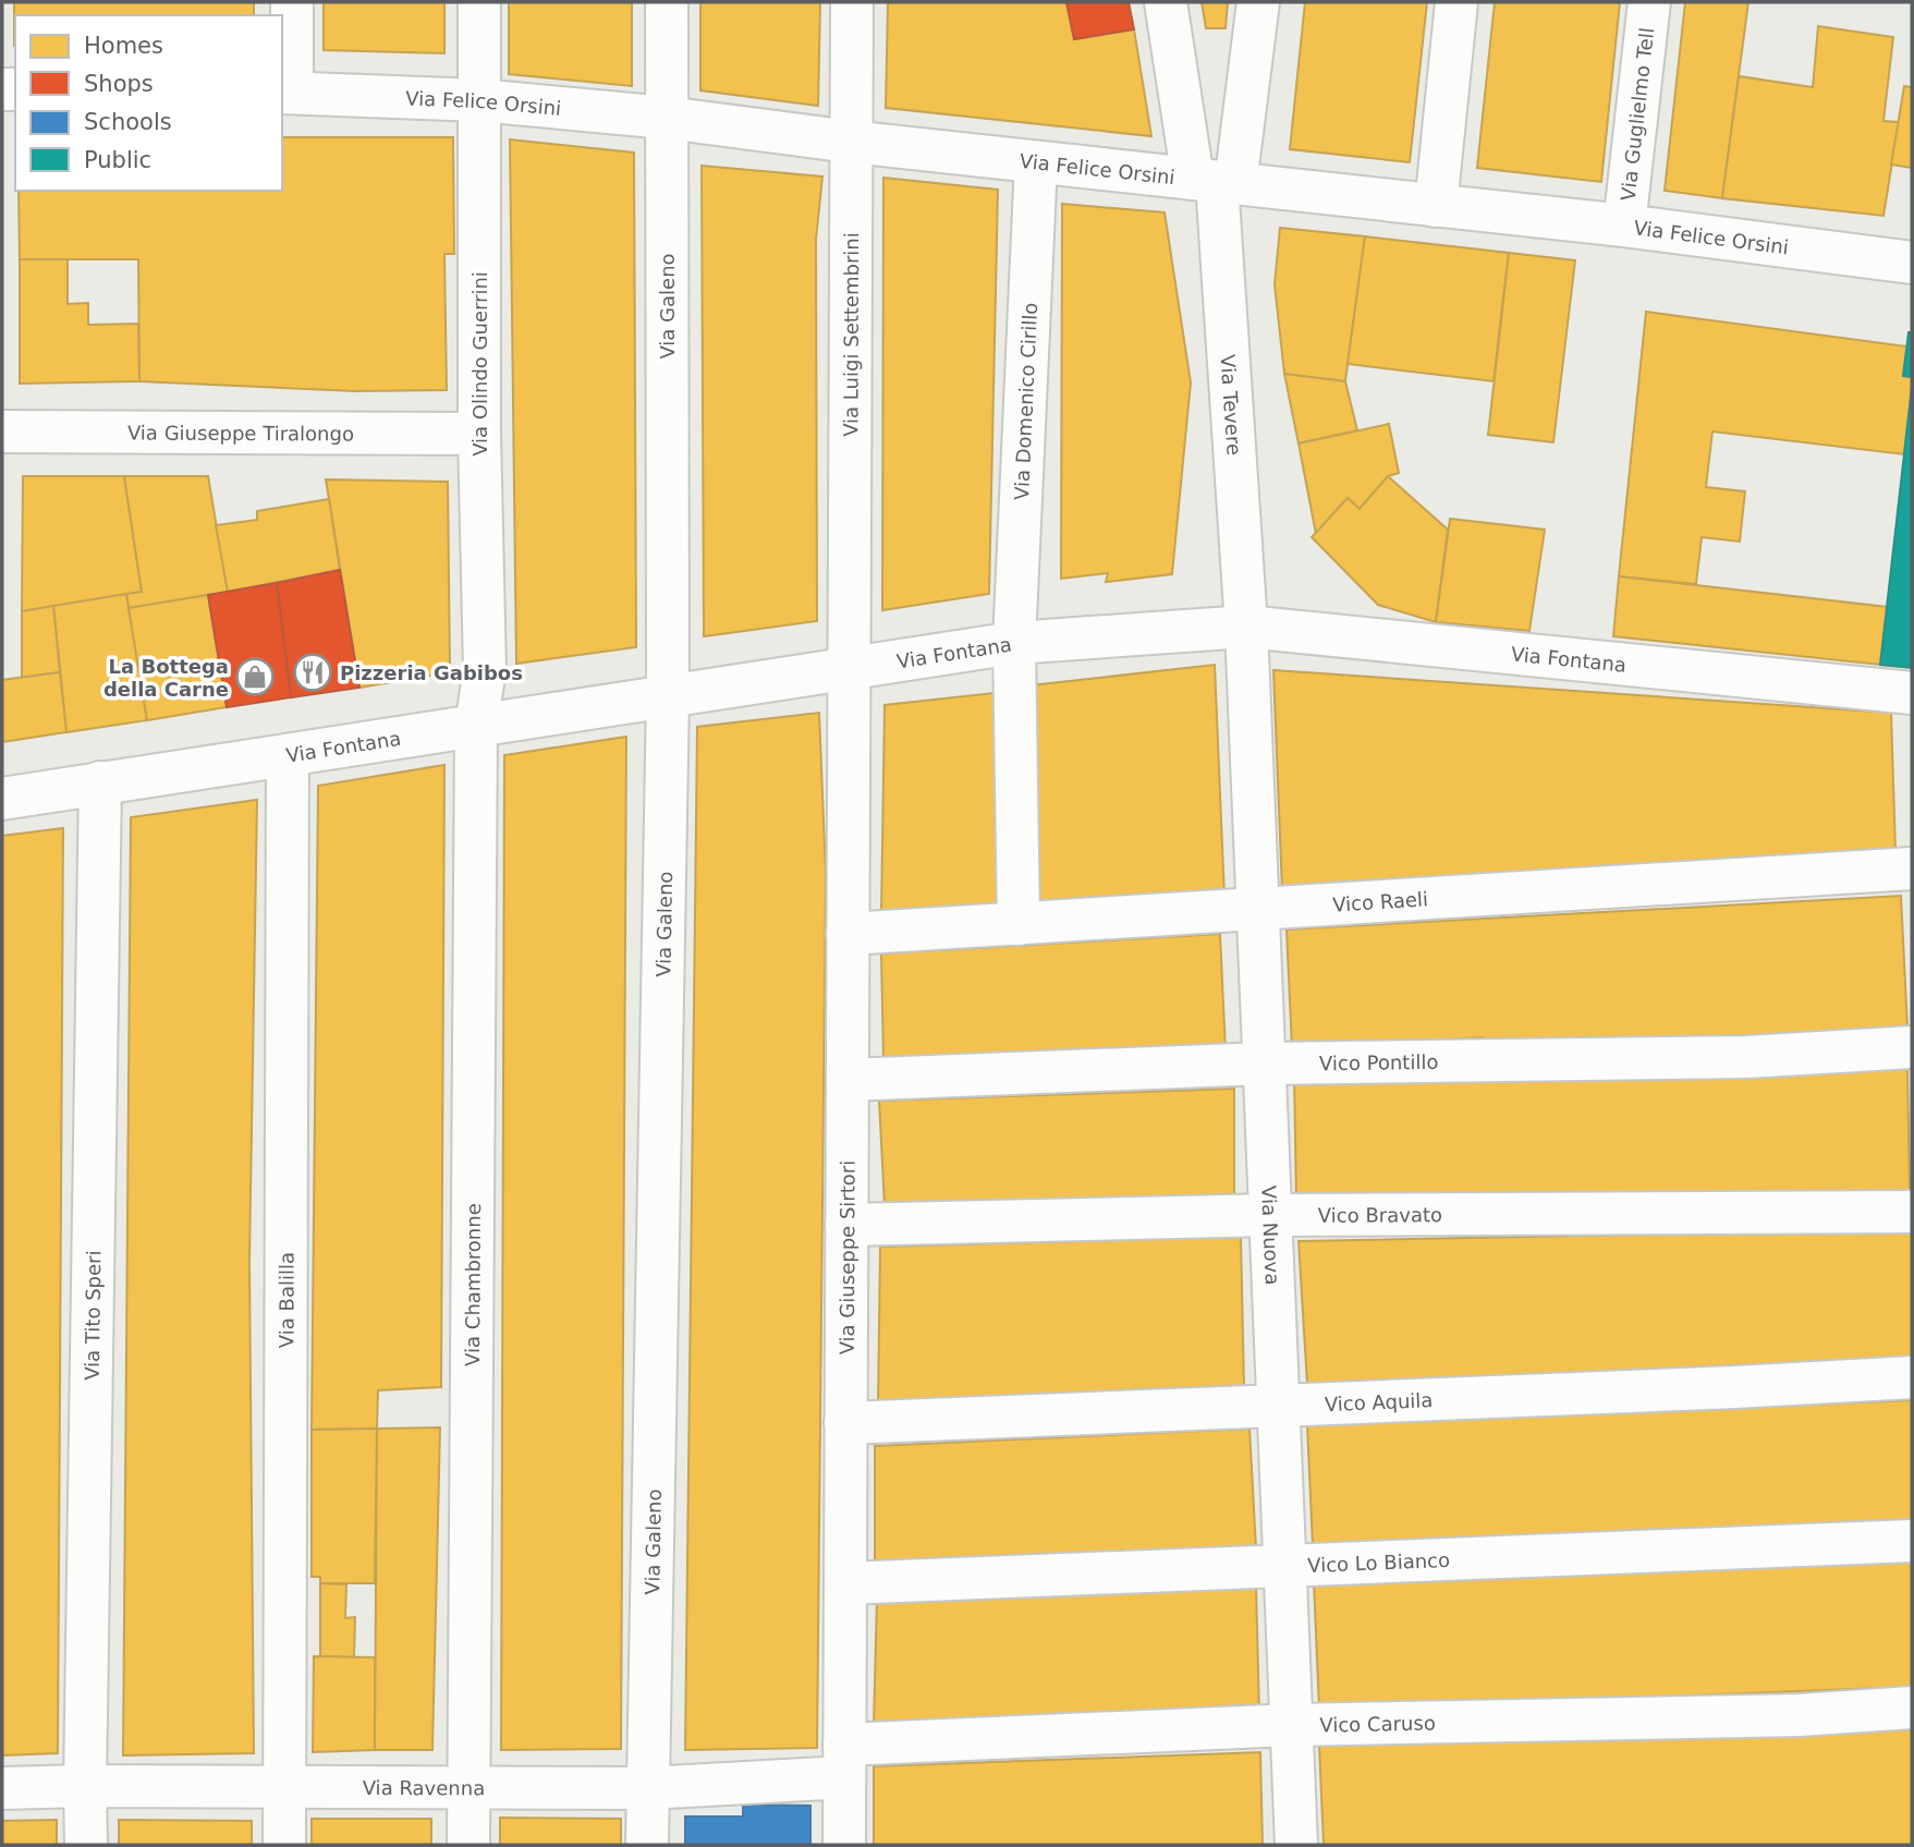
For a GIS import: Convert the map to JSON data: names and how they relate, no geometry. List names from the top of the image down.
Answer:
{
  "streets": {
    "street": [
      "Via Felice Orsini",
      "Via Guglielmo Tell",
      "Via Galeno",
      "Via Luigi Settembrini",
      "Via Olindo Guerrini",
      "Via Domenico Cirillo",
      "Via Tevere",
      "Via Giuseppe Tiralongo",
      "Via Fontana",
      "Vico Raeli",
      "Vico Pontillo",
      "Vico Bravato",
      "Via Nuova",
      "Via Giuseppe Sirtori",
      "Via Chambronne",
      "Via Balilla",
      "Via Tito Speri",
      "Vico Aquila",
      "Vico Lo Bianco",
      "Vico Caruso",
      "Via Ravenna"
    ]
  },
  "crossings": [
    ["Via Felice Orsini", "Via Guglielmo Tell"],
    ["Via Felice Orsini", "Via Galeno"],
    ["Via Felice Orsini", "Via Luigi Settembrini"],
    ["Via Felice Orsini", "Via Olindo Guerrini"],
    ["Via Felice Orsini", "Via Domenico Cirillo"],
    ["Via Felice Orsini", "Via Tevere"],
    ["Via Galeno", "Via Fontana"],
    ["Via Galeno", "Via Ravenna"],
    ["Via Luigi Settembrini", "Via Fontana"],
    ["Via Luigi Settembrini", "Via Giuseppe Sirtori"],
    ["Via Olindo Guerrini", "Via Giuseppe Tiralongo"],
    ["Via Olindo Guerrini", "Via Fontana"],
    ["Via Olindo Guerrini", "Via Chambronne"],
    ["Via Domenico Cirillo", "Via Fontana"],
    ["Via Domenico Cirillo", "Vico Raeli"],
    ["Via Tevere", "Via Fontana"],
    ["Via Tevere", "Via Nuova"],
    ["Via Fontana", "Via Nuova"],
    ["Via Fontana", "Via Giuseppe Sirtori"],
    ["Via Fontana", "Via Chambronne"],
    ["Via Fontana", "Via Balilla"],
    ["Via Fontana", "Via Tito Speri"],
    ["Vico Raeli", "Via Nuova"],
    ["Vico Raeli", "Via Giuseppe Sirtori"],
    ["Vico Pontillo", "Via Nuova"],
    ["Vico Pontillo", "Via Giuseppe Sirtori"],
    ["Vico Bravato", "Via Nuova"],
    ["Vico Bravato", "Via Giuseppe Sirtori"],
    ["Via Nuova", "Vico Aquila"],
    ["Via Nuova", "Vico Lo Bianco"],
    ["Via Nuova", "Vico Caruso"],
    ["Via Giuseppe Sirtori", "Vico Aquila"],
    ["Via Giuseppe Sirtori", "Vico Lo Bianco"],
    ["Via Giuseppe Sirtori", "Vico Caruso"],
    ["Via Giuseppe Sirtori", "Via Ravenna"],
    ["Via Chambronne", "Via Ravenna"],
    ["Via Balilla", "Via Ravenna"],
    ["Via Tito Speri", "Via Ravenna"],
    ["Vico Caruso", "Via Ravenna"]
  ],
  "places": {
    "restaurant": ["Pizzeria Gabibos"],
    "shop": ["La Bottega della Carne"]
  },
  "legend": [
    "Homes",
    "Shops",
    "Schools",
    "Public"
  ]
}
